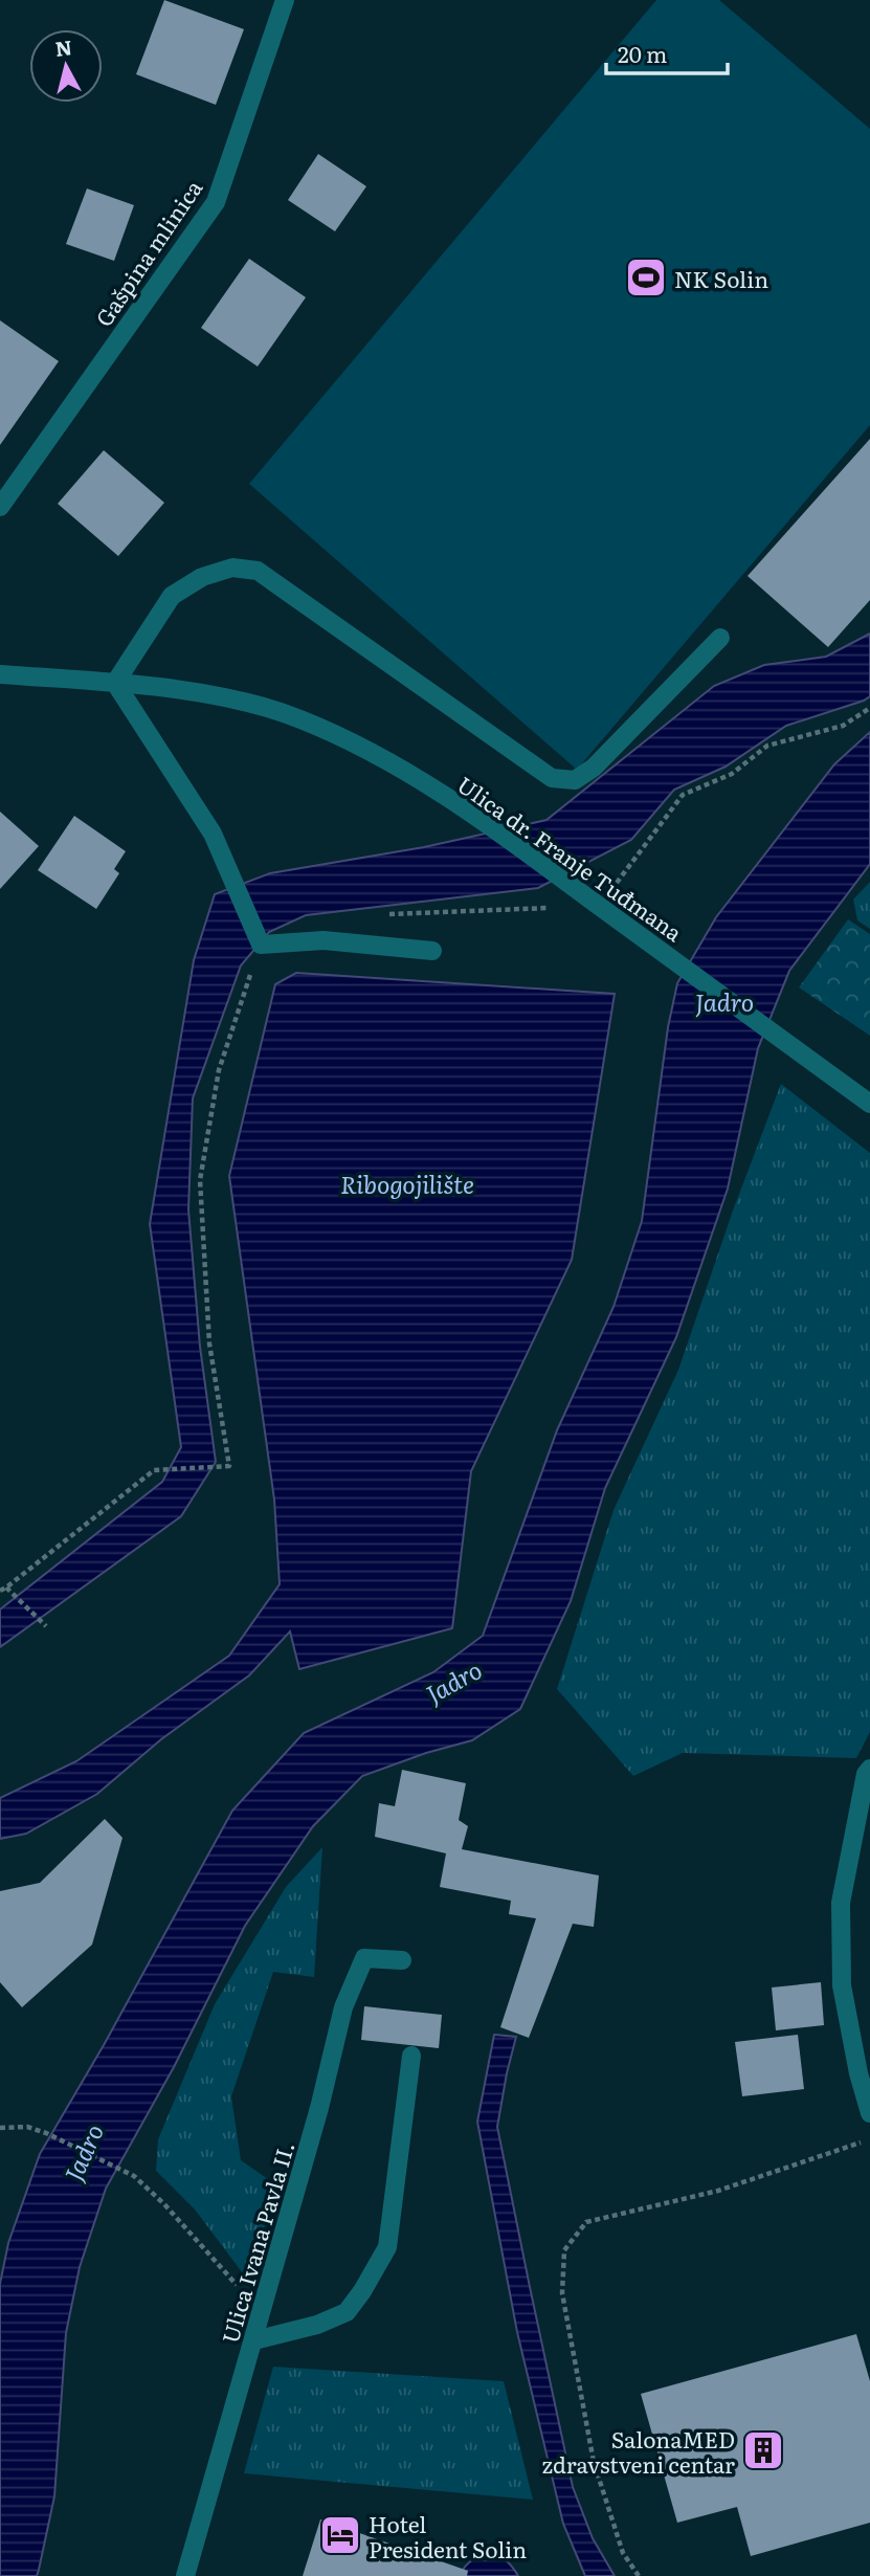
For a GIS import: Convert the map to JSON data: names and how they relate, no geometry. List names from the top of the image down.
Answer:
{
  "streets": {
    "street": ["Gašpina mlinica", "Ulica dr. Franje Tuđmana", "Ulica Ivana Pavla II."]
  },
  "water": ["Jadro", "Ribogojilište"],
  "places": {
    "sports": ["NK Solin"],
    "building": ["SalonaMED zdravstveni centar"],
    "hotel": ["Hotel President Solin"]
  },
  "scale_bar": "20 m",
  "north": "top"
}
